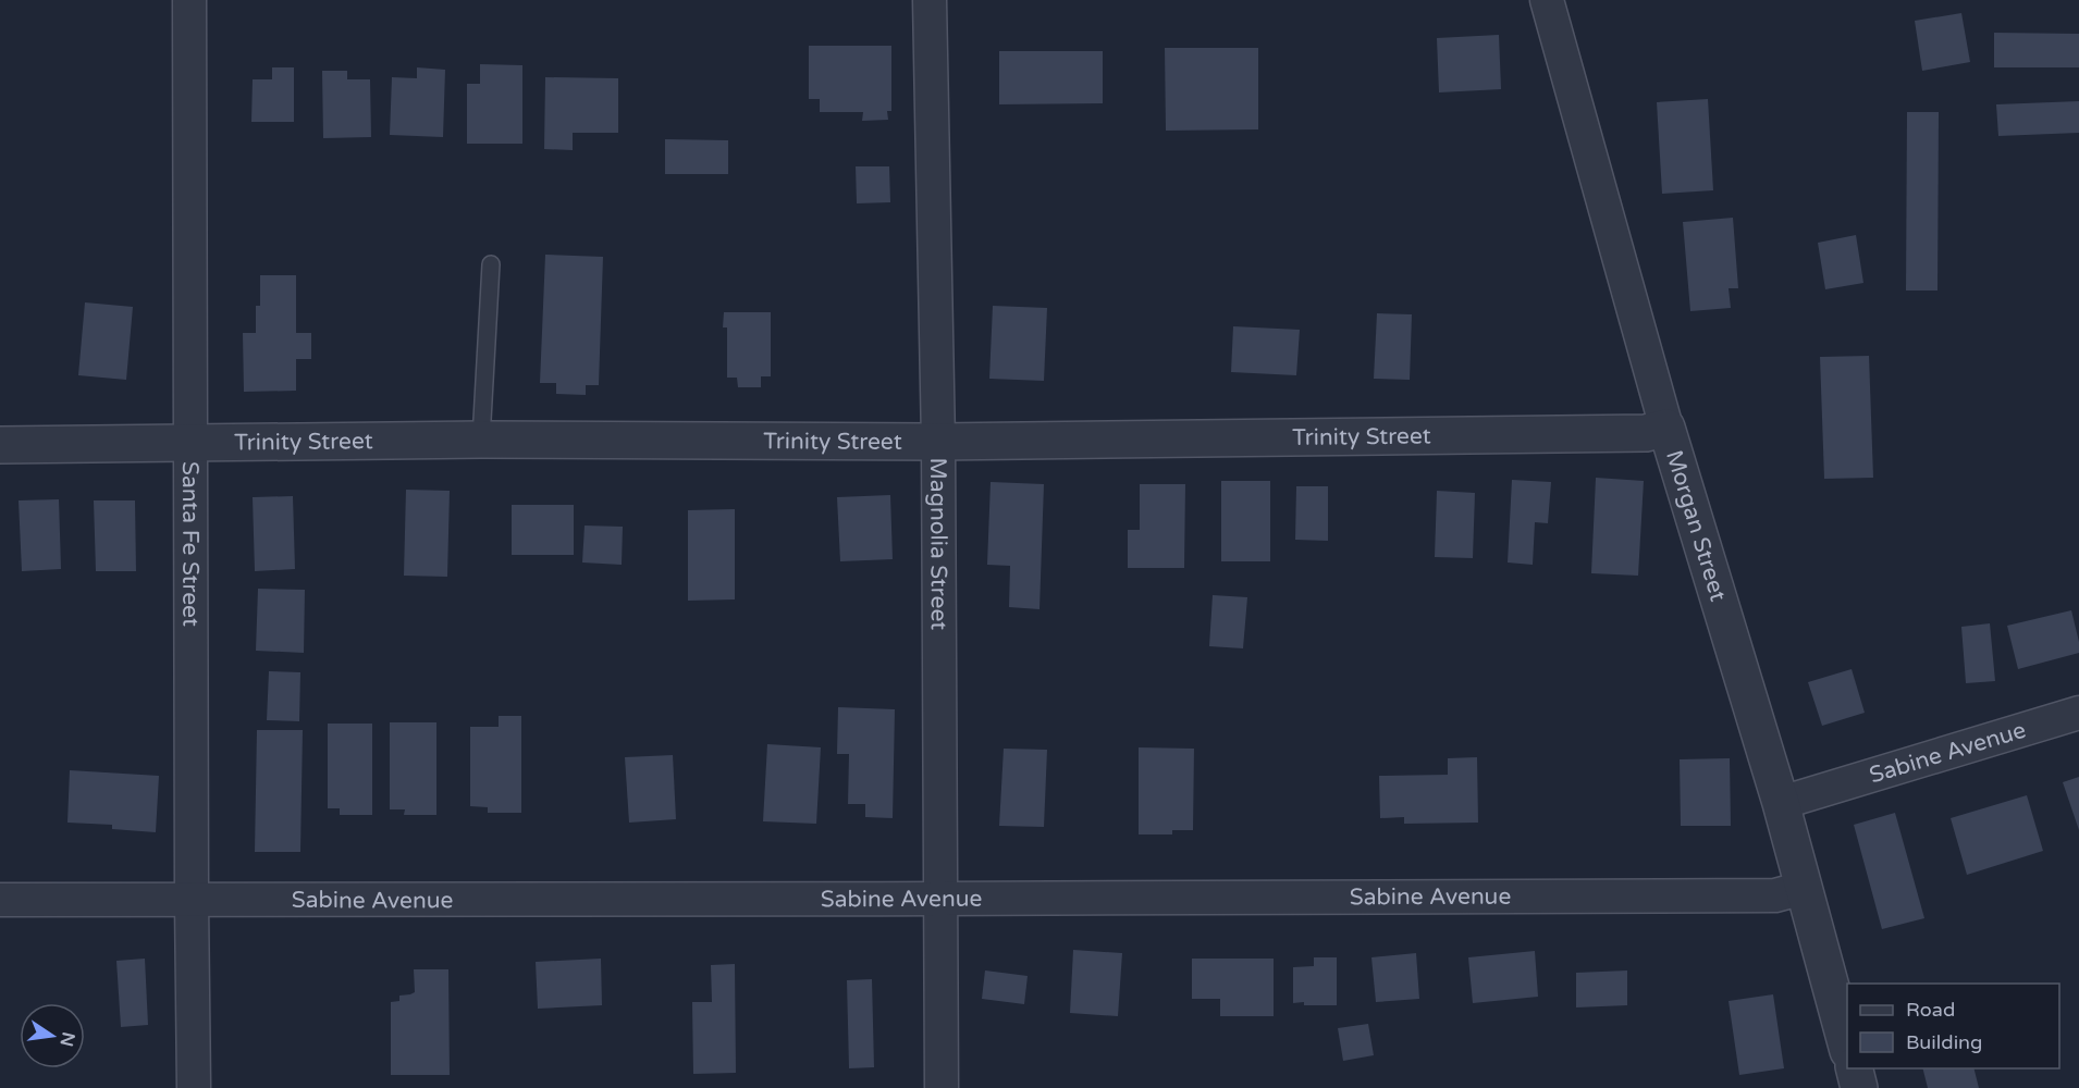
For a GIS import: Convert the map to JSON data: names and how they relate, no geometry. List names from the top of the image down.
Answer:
{
  "streets": {
    "street": [
      "Trinity Street",
      "Morgan Street",
      "Santa Fe Street",
      "Magnolia Street",
      "Sabine Avenue"
    ]
  },
  "crossings": [
    ["Trinity Street", "Morgan Street"],
    ["Trinity Street", "Santa Fe Street"],
    ["Trinity Street", "Magnolia Street"],
    ["Morgan Street", "Sabine Avenue"],
    ["Santa Fe Street", "Sabine Avenue"],
    ["Magnolia Street", "Sabine Avenue"]
  ],
  "legend": ["Road", "Building"],
  "north": "right"
}
